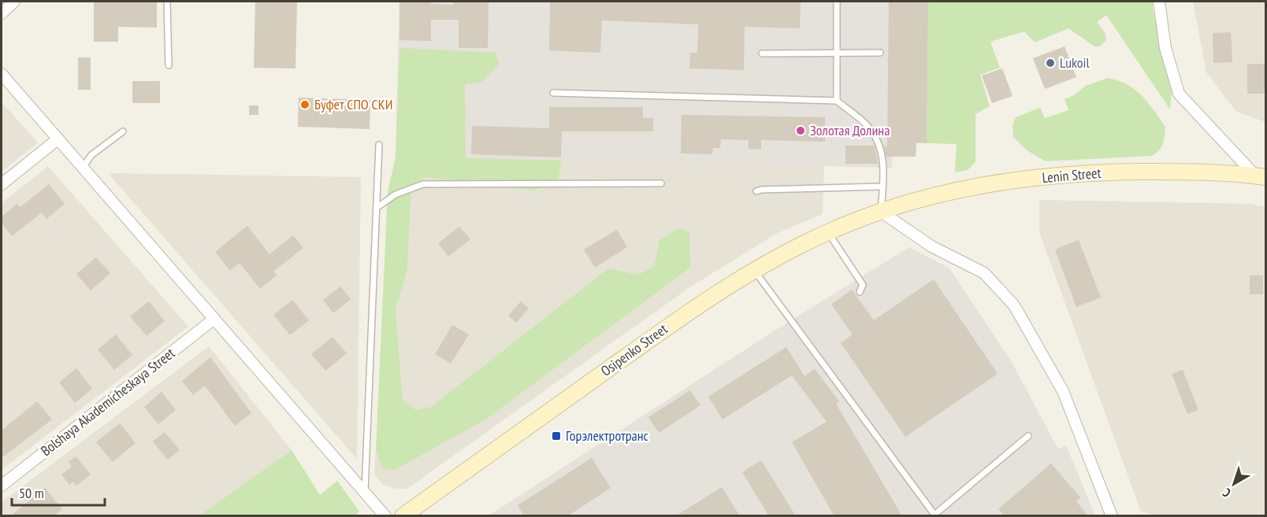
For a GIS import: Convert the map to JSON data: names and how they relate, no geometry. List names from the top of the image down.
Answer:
{
  "streets": {
    "main road": ["Lenin Street", "Osipenko Street"],
    "street": ["Bolshaya Akademicheskaya Street"]
  },
  "crossings": [
    ["Lenin Street", "Osipenko Street"]
  ],
  "places": {
    "other": ["Lukoil", "Буфет СПО СКИ", "Золотая Долина"],
    "transit": ["Горэлектротранс"]
  },
  "scale_bar": "50 m",
  "north": "bottom left"
}
